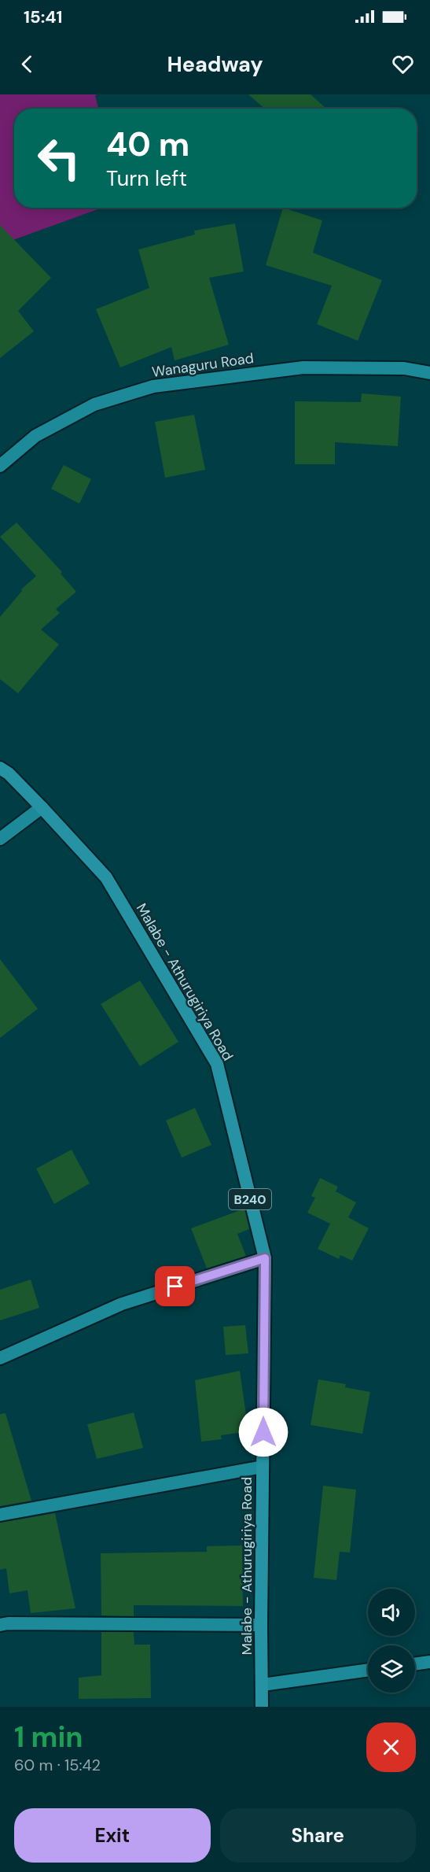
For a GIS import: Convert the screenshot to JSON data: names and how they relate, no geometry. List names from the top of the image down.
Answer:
{
  "streets": {
    "main road": ["Malabe - Athurugiriya Road", "B240"],
    "street": ["Wanaguru Road"]
  },
  "page": {
    "status": "15:41",
    "header": "Headway",
    "turn": ["40 m", "Turn left"],
    "heading": ["1 min", "60 m · 15:42"],
    "buttons": ["Exit", "Share"]
  }
}
